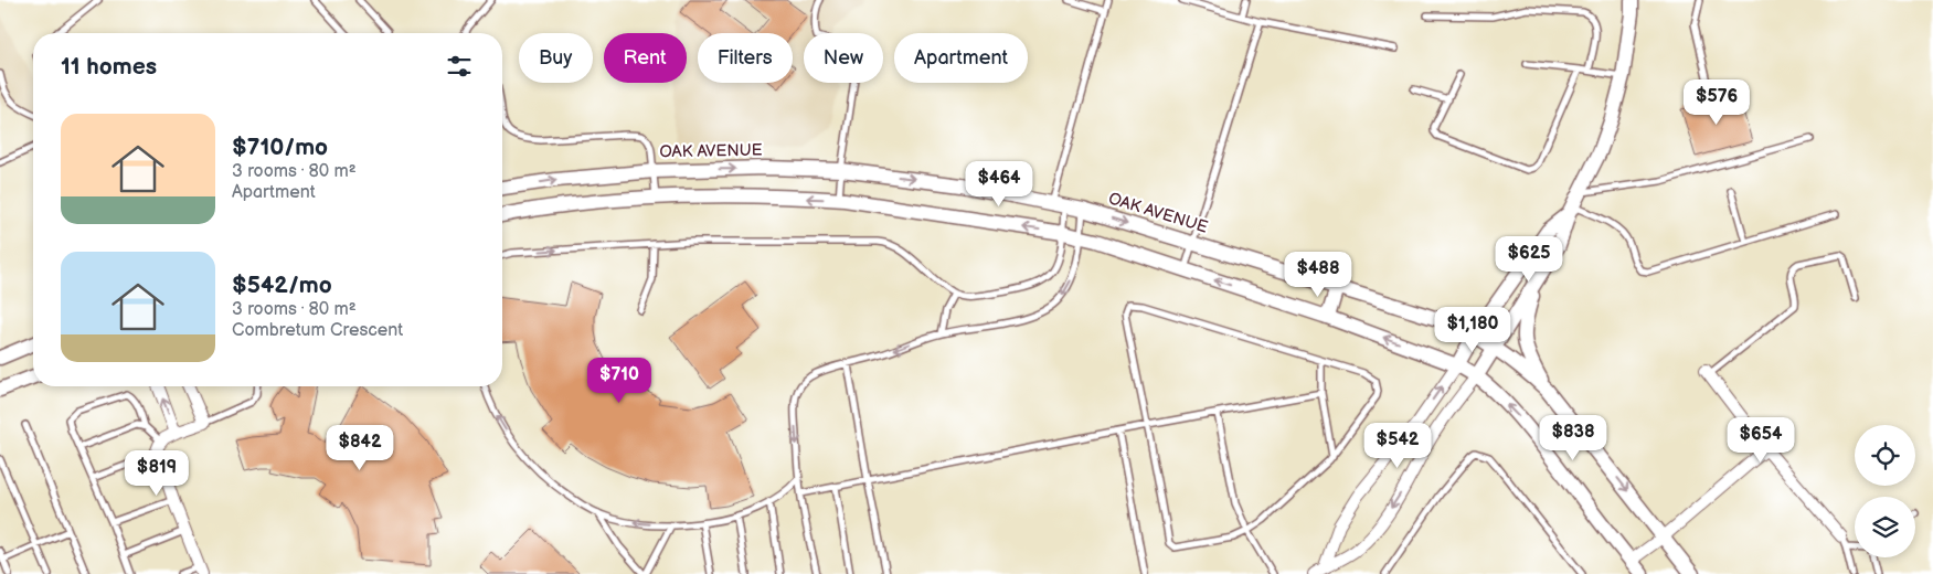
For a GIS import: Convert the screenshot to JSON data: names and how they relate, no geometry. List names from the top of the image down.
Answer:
{
  "streets": {
    "street": ["OAK AVENUE"]
  },
  "page": {
    "chip": [
      "Buy",
      "Rent",
      "Filters",
      "New",
      "Apartment"
    ],
    "heading": "11 homes",
    "price": [
      "$576",
      "$464",
      "$625",
      "$488",
      "$1,180",
      "$710",
      "$838",
      "$654",
      "$542",
      "$842",
      "$819"
    ],
    "list": [
      {
        "name": "$710/mo",
        "note": "3 rooms · 80 m² · Apartment"
      },
      {
        "name": "$542/mo",
        "note": "3 rooms · 80 m² · Combretum Crescent"
      }
    ]
  }
}
